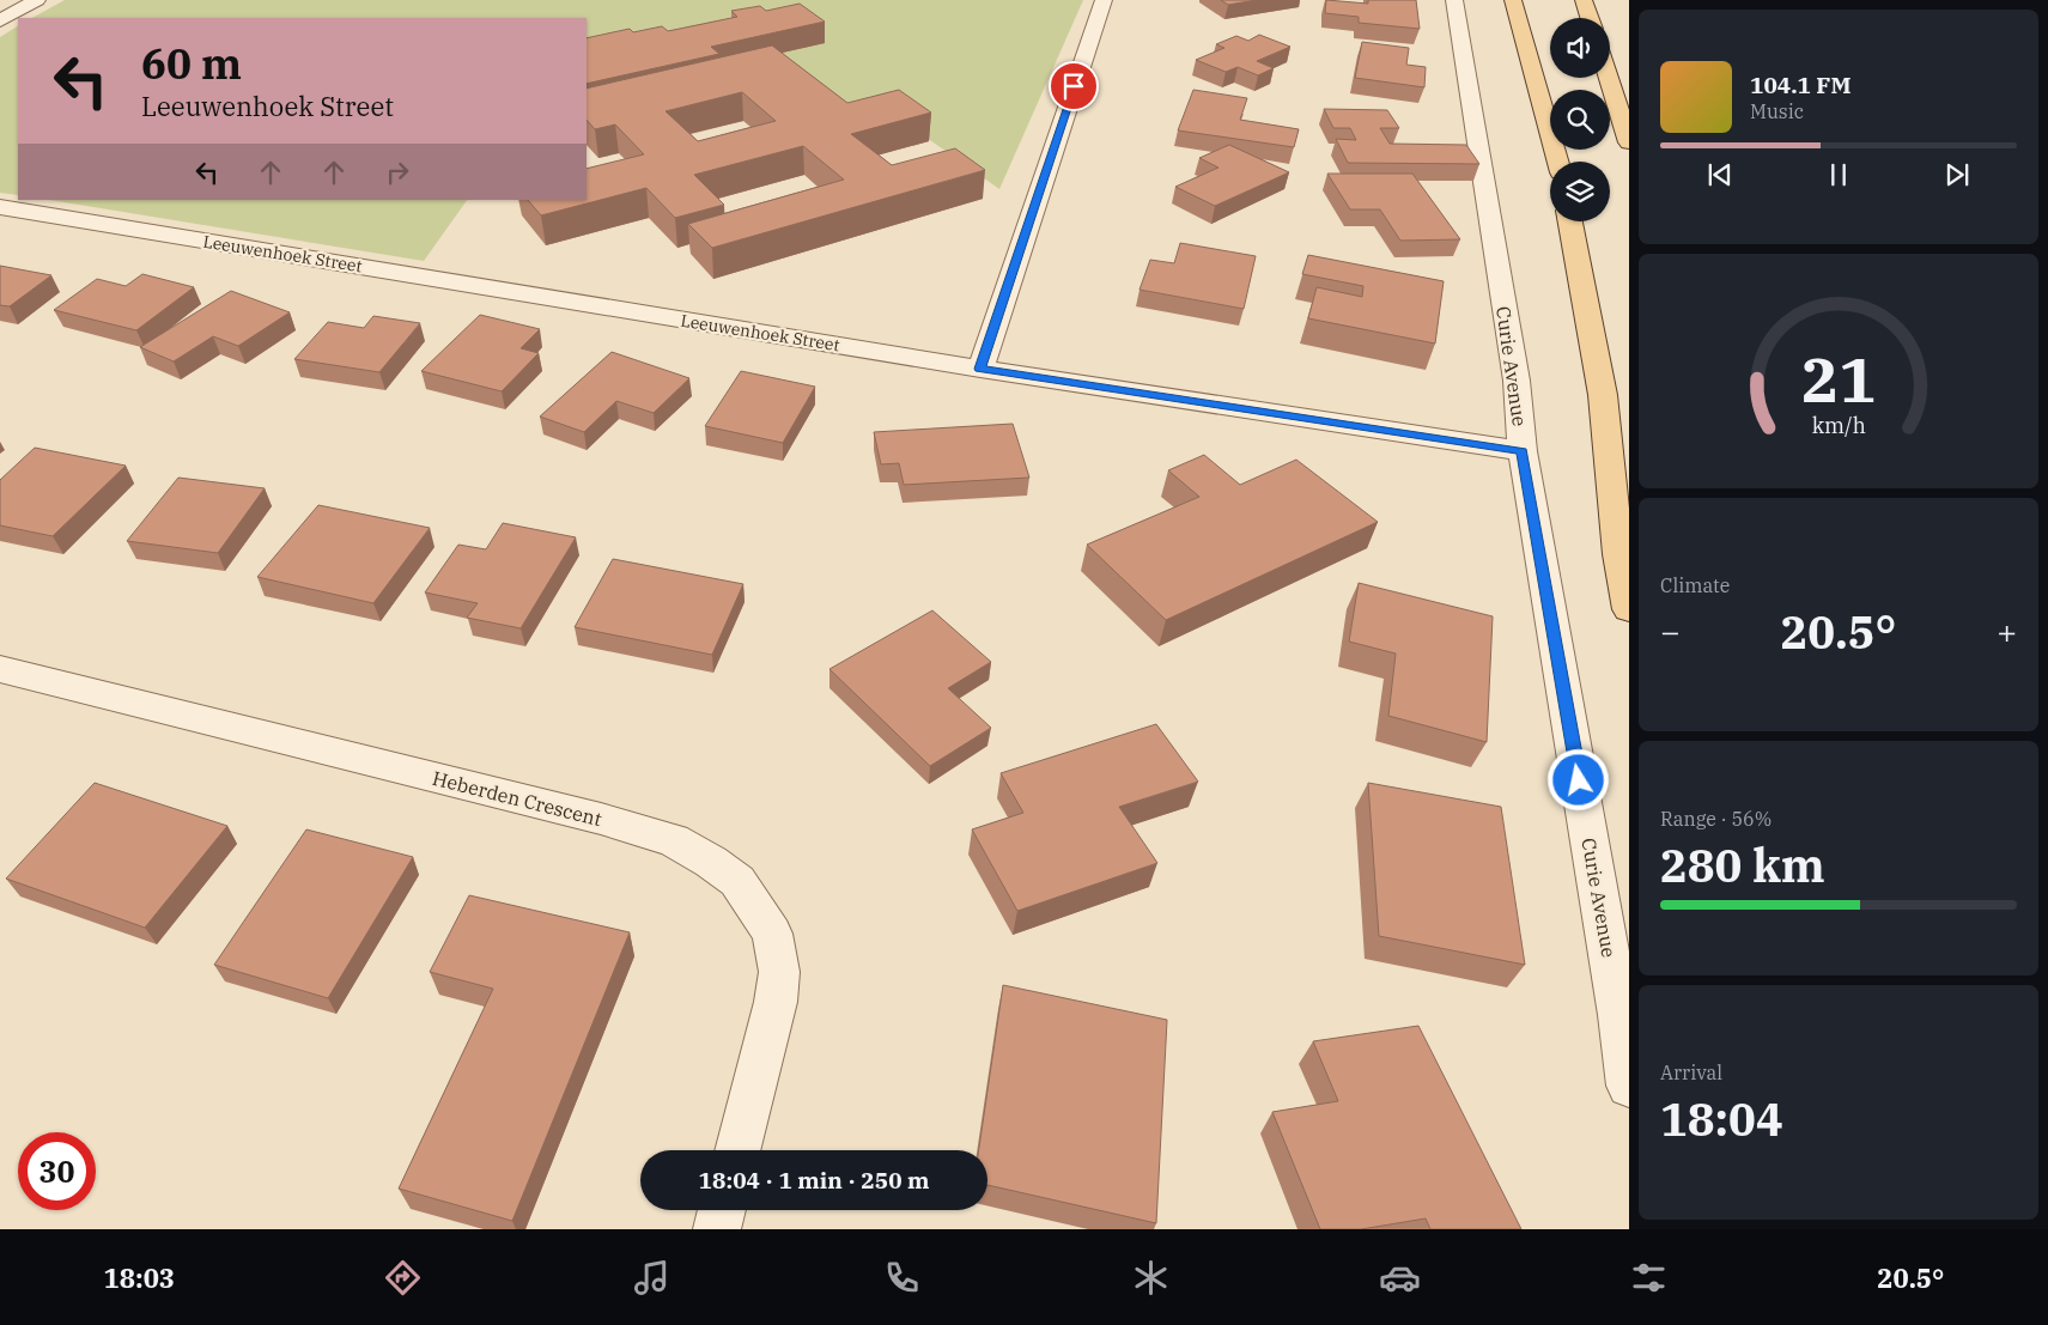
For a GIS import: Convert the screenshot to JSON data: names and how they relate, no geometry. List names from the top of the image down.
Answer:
{
  "streets": {
    "street": ["Leeuwenhoek Street", "Curie Avenue", "Heberden Crescent"]
  },
  "crossings": [
    ["Leeuwenhoek Street", "Curie Avenue"]
  ],
  "page": {
    "turn": ["60 m", "Leeuwenhoek Street"],
    "song": ["104.1 FM", "Music"],
    "tile": [
      "Climate",
      ["Range · 56%", "280 km"],
      ["Arrival", "18:04"]
    ],
    "heat": ["−", "20.5°", "+"],
    "limit": "30",
    "trip": "18:04 · 1 min · 250 m",
    "tabs": ["18:03", "20.5°"],
    "gauge": ["21", "km/h"]
  }
}
